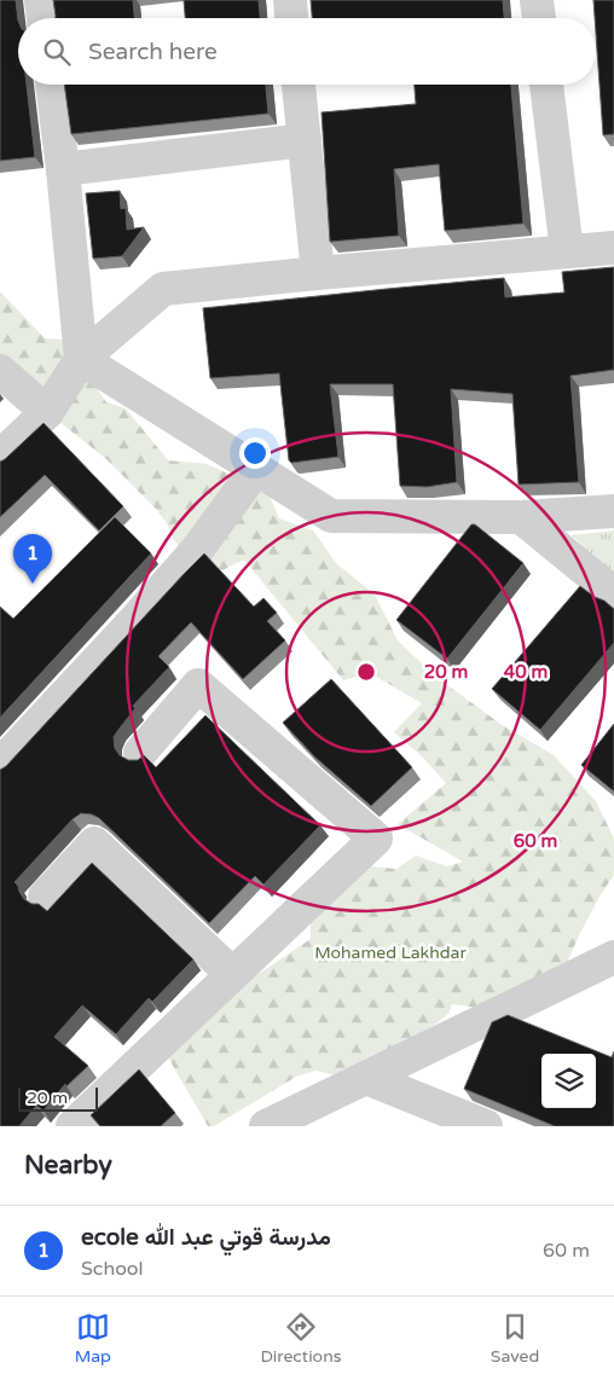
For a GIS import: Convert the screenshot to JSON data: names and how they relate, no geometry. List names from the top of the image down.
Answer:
{
  "parks": ["Mohamed Lakhdar"],
  "scale_bar": "20 m",
  "page": {
    "search": "Search here",
    "pins": "1",
    "scale": "20 m",
    "heading": "Nearby",
    "list": [
      {
        "mark": "1",
        "name": "ecole مدرسة قوتي عبد الله",
        "note": "School",
        "value": "60 m"
      }
    ],
    "nav": ["Map", "Directions", "Saved"]
  },
  "rings": ["20 m", "40 m", "60 m"]
}
